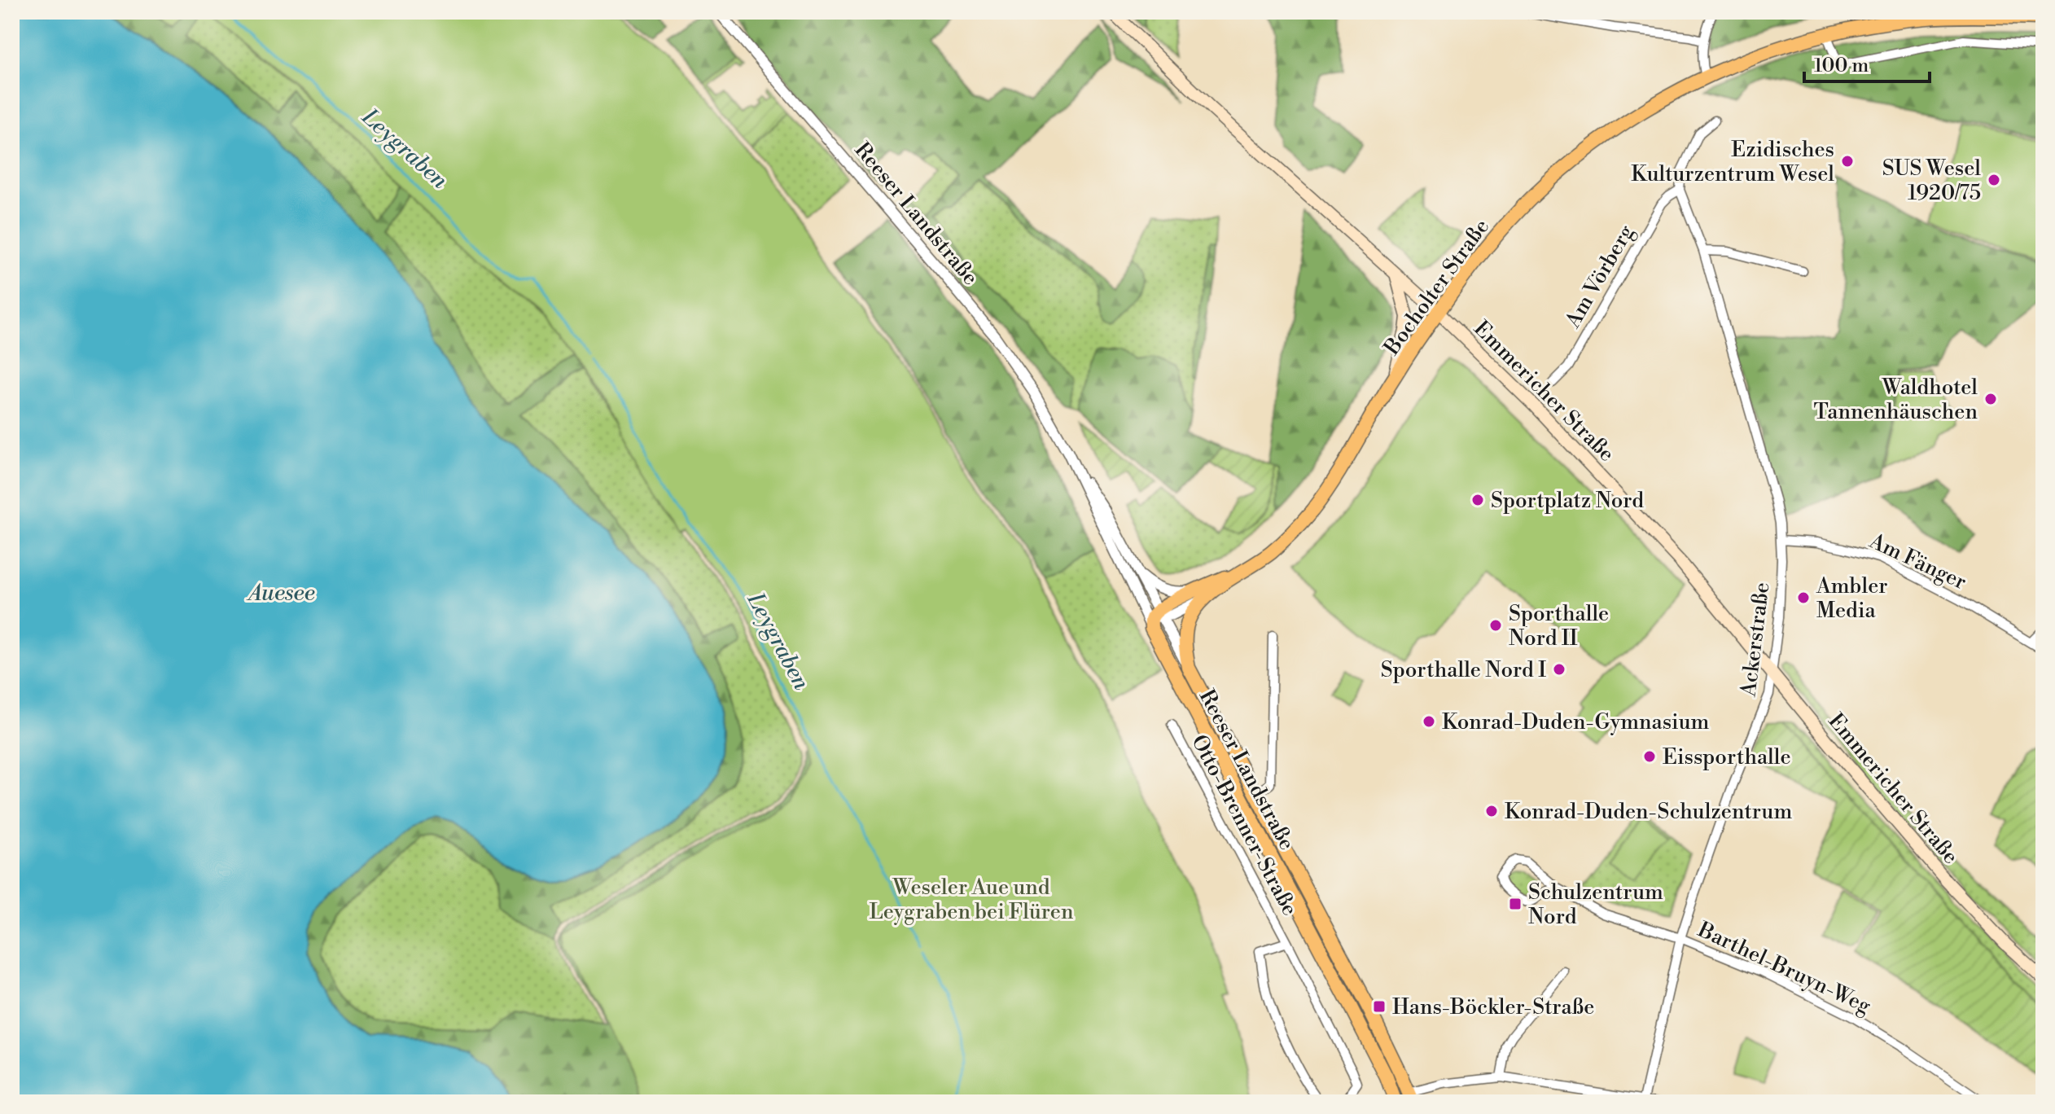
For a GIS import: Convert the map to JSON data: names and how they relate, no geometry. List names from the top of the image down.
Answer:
{
  "streets": {
    "main road": ["Reeser Landstraße", "Bocholter Straße", "Emmericher Straße"],
    "street": [
      "Am Vörberg",
      "Am Fänger",
      "Ackerstraße",
      "Otto-Brenner-Straße",
      "Barthel-Bruyn-Weg"
    ]
  },
  "crossings": [
    ["Reeser Landstraße", "Bocholter Straße"],
    ["Am Vörberg", "Ackerstraße"],
    ["Bocholter Straße", "Emmericher Straße"],
    ["Emmericher Straße", "Ackerstraße"],
    ["Am Fänger", "Ackerstraße"],
    ["Ackerstraße", "Barthel-Bruyn-Weg"]
  ],
  "water": ["Leygraben", "Auesee"],
  "parks": ["Weseler Aue und Leygraben bei Flüren"],
  "places": {
    "other": [
      "Ezidisches Kulturzentrum Wesel",
      "SUS Wesel 1920/75",
      "Waldhotel Tannenhäuschen",
      "Sportplatz Nord",
      "Ambler Media",
      "Sporthalle Nord II",
      "Sporthalle Nord I",
      "Konrad-Duden-Gymnasium",
      "Eissporthalle",
      "Konrad-Duden-Schulzentrum"
    ],
    "transit": ["Schulzentrum Nord", "Hans-Böckler-Straße"]
  },
  "scale_bar": "100 m"
}
